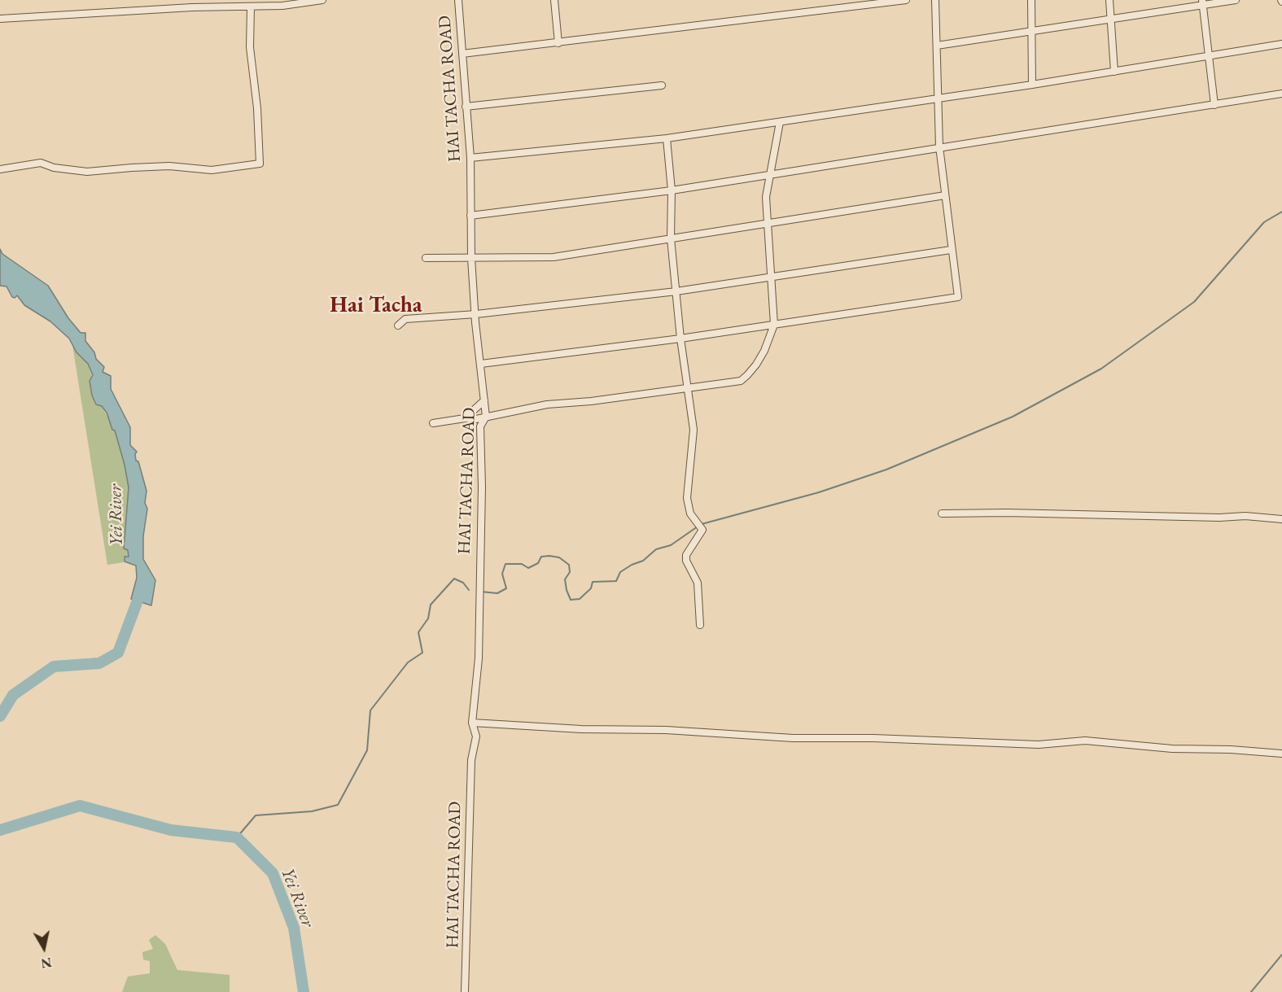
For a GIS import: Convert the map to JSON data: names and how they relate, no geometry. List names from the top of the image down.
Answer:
{
  "streets": {
    "street": ["HAI TACHA ROAD"]
  },
  "districts": ["Hai Tacha"],
  "water": ["Yei River"],
  "north": "bottom"
}
